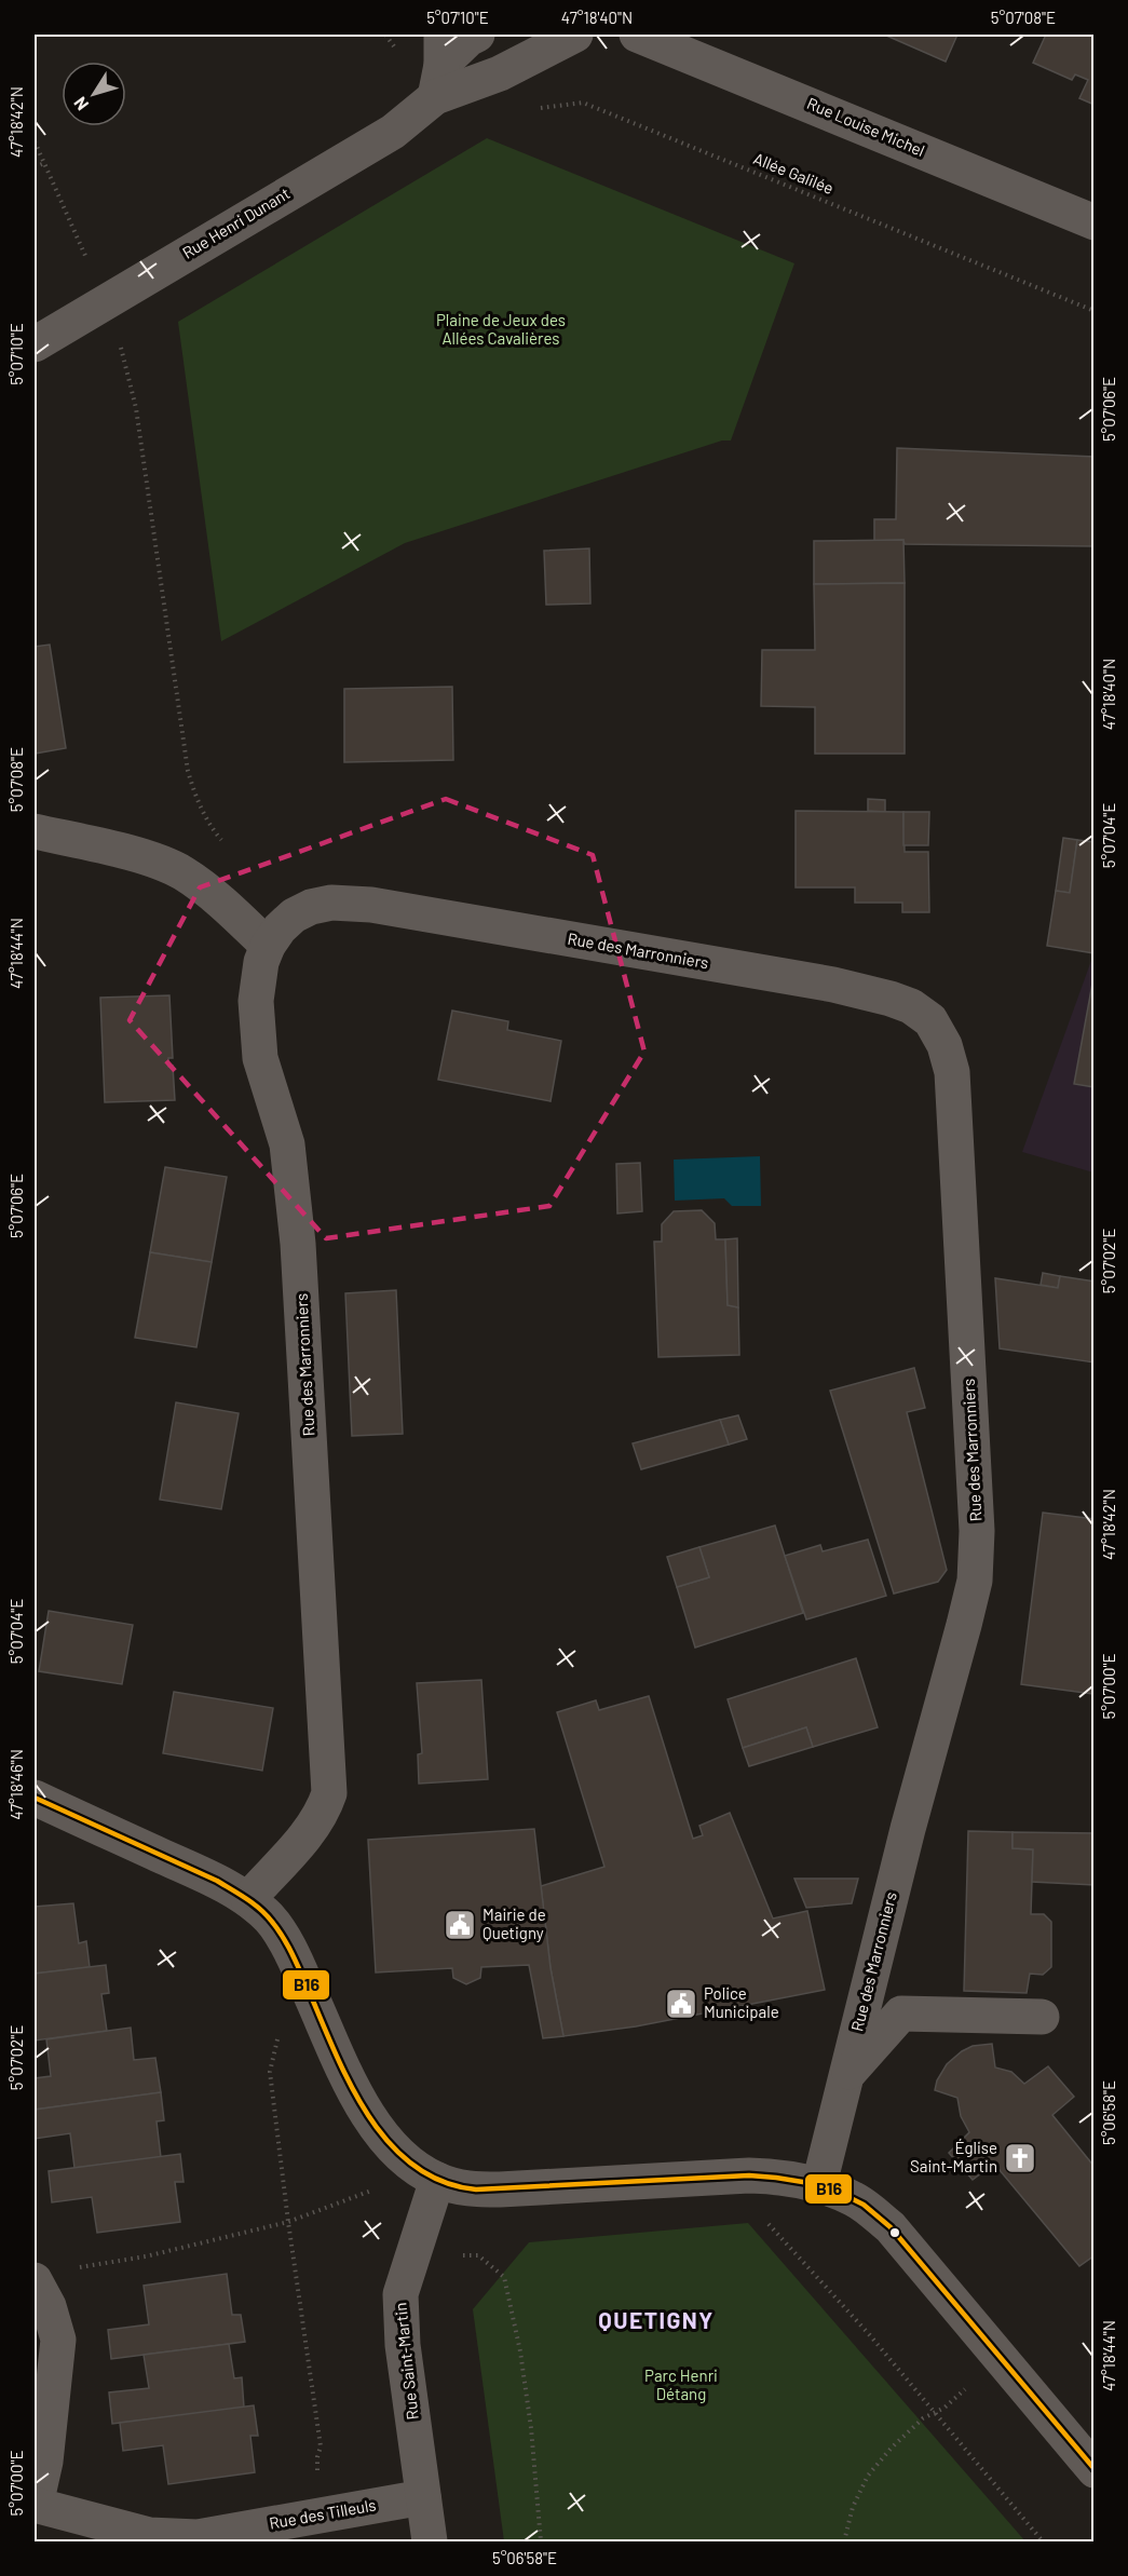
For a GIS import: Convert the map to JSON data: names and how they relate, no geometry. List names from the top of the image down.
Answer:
{
  "streets": {
    "street": [
      "Rue Louise Michel",
      "Rue Henri Dunant",
      "Rue des Marronniers",
      "Rue Saint-Martin",
      "Rue des Tilleuls"
    ],
    "path": ["Allée Galilée"]
  },
  "crossings": [
    ["Rue Saint-Martin", "Rue des Tilleuls"]
  ],
  "districts": ["QUETIGNY"],
  "parks": ["Plaine de Jeux des Allées Cavalières", "Parc Henri Détang"],
  "places": {
    "public building": ["Mairie de Quetigny", "Police Municipale"],
    "church": ["Église Saint-Martin"]
  },
  "lines": ["transit line B16"],
  "north": "bottom left",
  "coordinates": [
    "5°07'10\"E",
    "47°18'40\"N",
    "5°07'08\"E",
    "47°18'42\"N",
    "5°07'06\"E",
    "5°07'04\"E",
    "47°18'44\"N",
    "5°07'02\"E",
    "5°07'00\"E",
    "47°18'46\"N",
    "5°06'58\"E"
  ]
}
